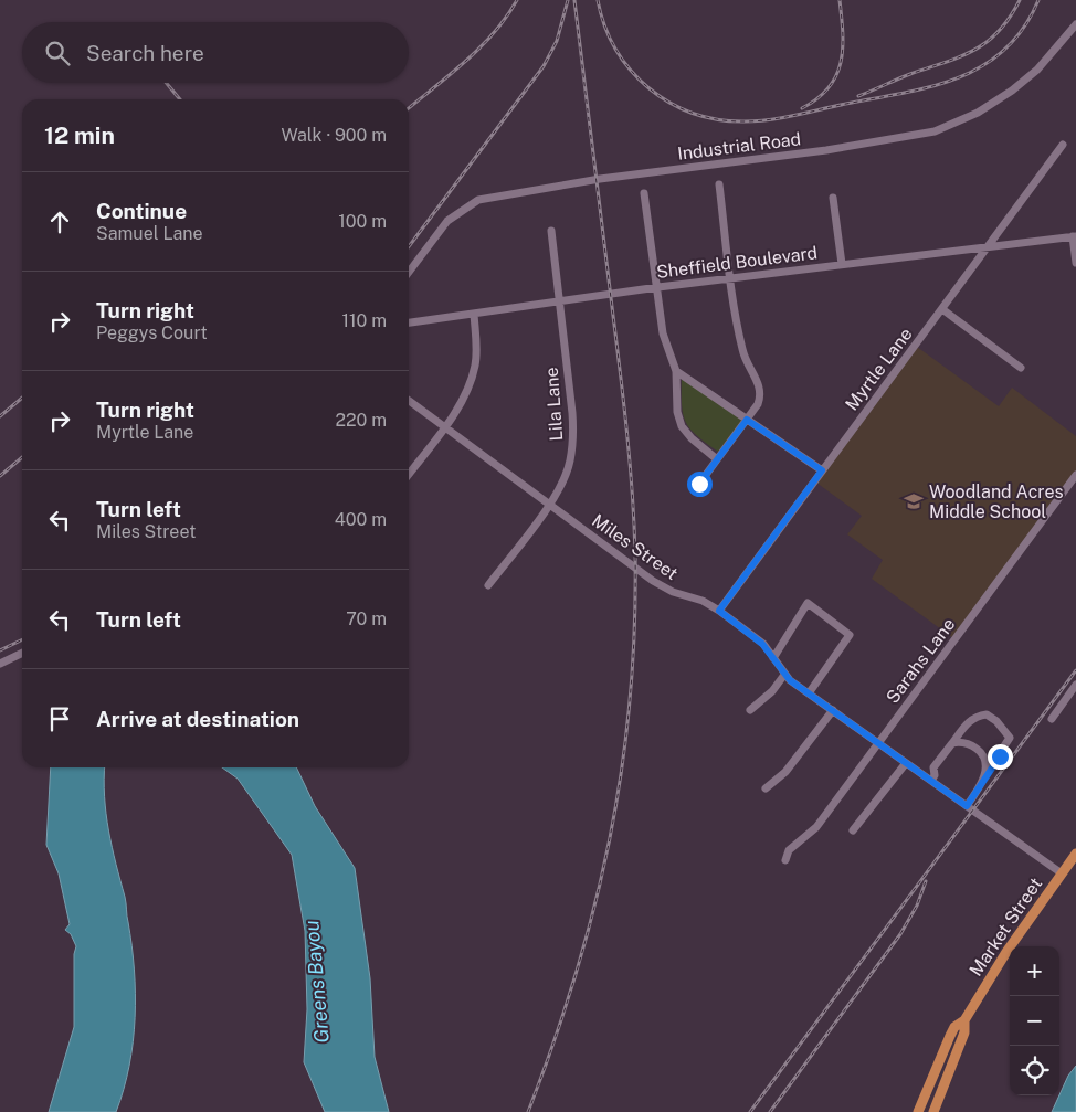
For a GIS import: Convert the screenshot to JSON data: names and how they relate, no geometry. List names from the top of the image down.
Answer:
{
  "streets": {
    "main road": ["Market Street"],
    "street": [
      "Industrial Road",
      "Sheffield Boulevard",
      "Myrtle Lane",
      "Lila Lane",
      "Miles Street",
      "Sarahs Lane"
    ]
  },
  "crossings": [
    ["Sheffield Boulevard", "Myrtle Lane"],
    ["Sheffield Boulevard", "Lila Lane"],
    ["Myrtle Lane", "Miles Street"],
    ["Lila Lane", "Miles Street"],
    ["Miles Street", "Sarahs Lane"],
    ["Miles Street", "Market Street"]
  ],
  "water": ["Greens Bayou"],
  "places": {
    "school or university": ["Woodland Acres Middle School"]
  },
  "page": {
    "search": "Search here",
    "heading": ["12 min", "Walk · 900 m"],
    "list": [
      ["Continue", "Samuel Lane", "100 m"],
      ["Turn right", "Peggys Court", "110 m"],
      ["Turn right", "Myrtle Lane", "220 m"],
      ["Turn left", "Miles Street", "400 m"],
      ["Turn left", "70 m"],
      "Arrive at destination"
    ],
    "map_buttons": ["+", "−"]
  }
}
